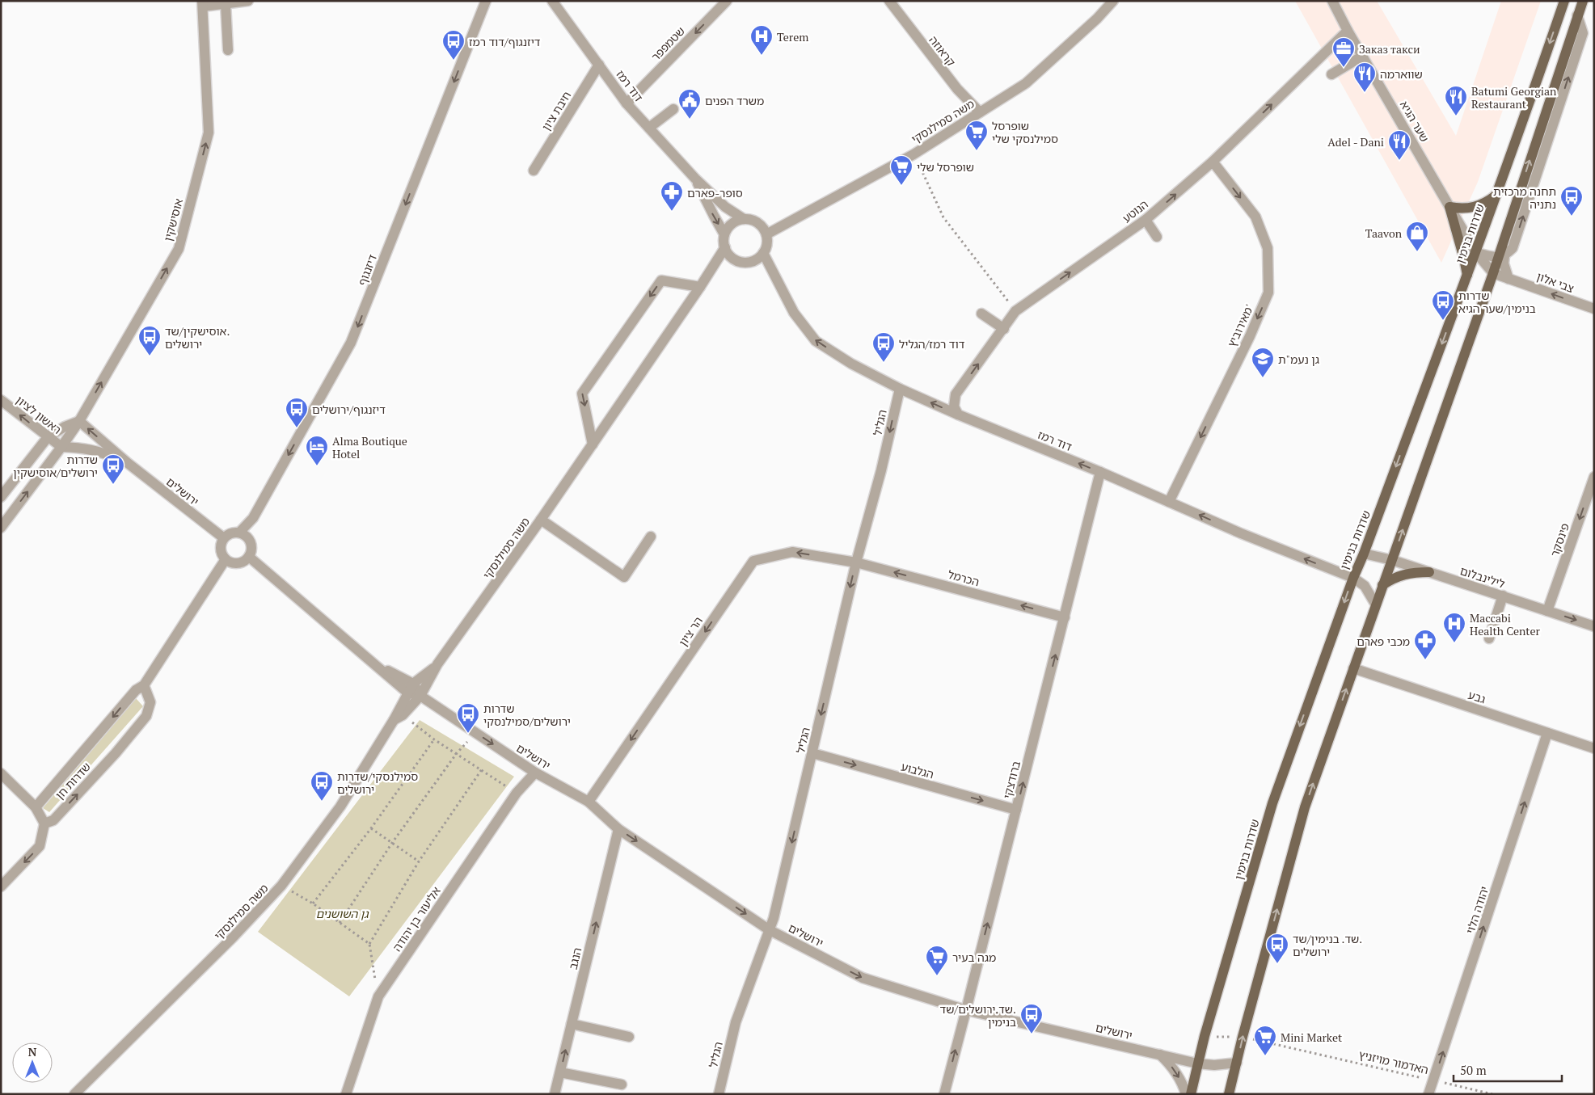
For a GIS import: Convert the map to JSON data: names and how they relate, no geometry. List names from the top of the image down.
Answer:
{
  "streets": {
    "main road": ["שדרות בנימין"],
    "street": [
      "שטמפפר",
      "קראוזה",
      "דוד רמז",
      "חיבת ציון",
      "משה סמילנסקי",
      "שער הגיא",
      "הנוטע",
      "אוסישקין",
      "דיזנגוף",
      "צבי אלון",
      "מאירוביץ'",
      "ראשון לציון",
      "הגליל",
      "ירושלים",
      "פינסקר",
      "לילינבלום",
      "הכרמל",
      "הר ציון",
      "גבע",
      "הגלבוע",
      "ברודצקי",
      "שדרות חן",
      "יהודה הלוי",
      "אליעזר בן יהודה",
      "הנגב"
    ],
    "path": ["האדמור מויזניץ"]
  },
  "crossings": [
    ["שטמפפר", "דוד רמז"],
    ["קראוזה", "משה סמילנסקי"],
    ["דוד רמז", "חיבת ציון"],
    ["דוד רמז", "משה סמילנסקי"],
    ["דוד רמז", "הנוטע"],
    ["דוד רמז", "שדרות בנימין"],
    ["דוד רמז", "מאירוביץ'"],
    ["דוד רמז", "הגליל"],
    ["דוד רמז", "ברודצקי"],
    ["משה סמילנסקי", "ירושלים"],
    ["שער הגיא", "הנוטע"],
    ["שער הגיא", "שדרות בנימין"],
    ["שער הגיא", "צבי אלון"],
    ["הנוטע", "מאירוביץ'"],
    ["אוסישקין", "ראשון לציון"],
    ["אוסישקין", "ירושלים"],
    ["שדרות בנימין", "ירושלים"],
    ["שדרות בנימין", "לילינבלום"],
    ["שדרות בנימין", "האדמור מויזניץ"],
    ["דיזנגוף", "ירושלים"],
    ["דיזנגוף", "שדרות חן"],
    ["ראשון לציון", "ירושלים"],
    ["הגליל", "ירושלים"],
    ["הגליל", "הכרמל"],
    ["הגליל", "הר ציון"],
    ["הגליל", "הגלבוע"],
    ["ירושלים", "הר ציון"],
    ["ירושלים", "ברודצקי"],
    ["ירושלים", "שדרות חן"],
    ["ירושלים", "אליעזר בן יהודה"],
    ["ירושלים", "הנגב"],
    ["פינסקר", "לילינבלום"],
    ["הכרמל", "הר ציון"],
    ["הכרמל", "ברודצקי"],
    ["גבע", "יהודה הלוי"],
    ["הגלבוע", "ברודצקי"],
    ["יהודה הלוי", "האדמור מויזניץ"]
  ],
  "one_way": [
    "שטמפפר",
    "דוד רמז",
    "הנוטע",
    "אוסישקין",
    "דיזנגוף",
    "צבי אלון",
    "מאירוביץ'",
    "ראשון לציון",
    "הגליל",
    "פינסקר",
    "הכרמל",
    "הר ציון",
    "הגלבוע",
    "ברודצקי",
    "יהודה הלוי",
    "הנגב"
  ],
  "parks": ["גן השושנים"],
  "places": {
    "hospital": ["Terem", "Maccabi Health Center"],
    "bus stop": [
      "דיזנגוף/דוד רמז",
      "תחנה מרכזית נתניה",
      "שדרות בנימין/שער הגיא",
      "אוסישקין/שד. ירושלים",
      "דוד רמז/הגליל",
      "דיזנגוף/ירושלים",
      "שדרות ירושלים/אוסישקין",
      "שדרות ירושלים/סמילנסקי",
      "סמילנסקי/שדרות ירושלים",
      "שד. בנימין/שד. ירושלים",
      "שד.ירושלים/שד. בנימין"
    ],
    "office": ["Заказ такси"],
    "restaurant": ["שווארמה", "Batumi Georgian Restaurant", "Adel - Dani"],
    "public building": ["משרד הפנים"],
    "supermarket": [
      "שופרסל סמילנסקי שלי",
      "שופרסל שלי",
      "מגה בעיר",
      "Mini Market"
    ],
    "pharmacy": ["סופר-פארם", "מכבי פארם"],
    "shop": ["Taavon"],
    "school or university": ["גן נעמ\"ת"],
    "hotel": ["Alma Boutique Hotel"]
  },
  "scale_bar": "50 m",
  "north": "top"
}
